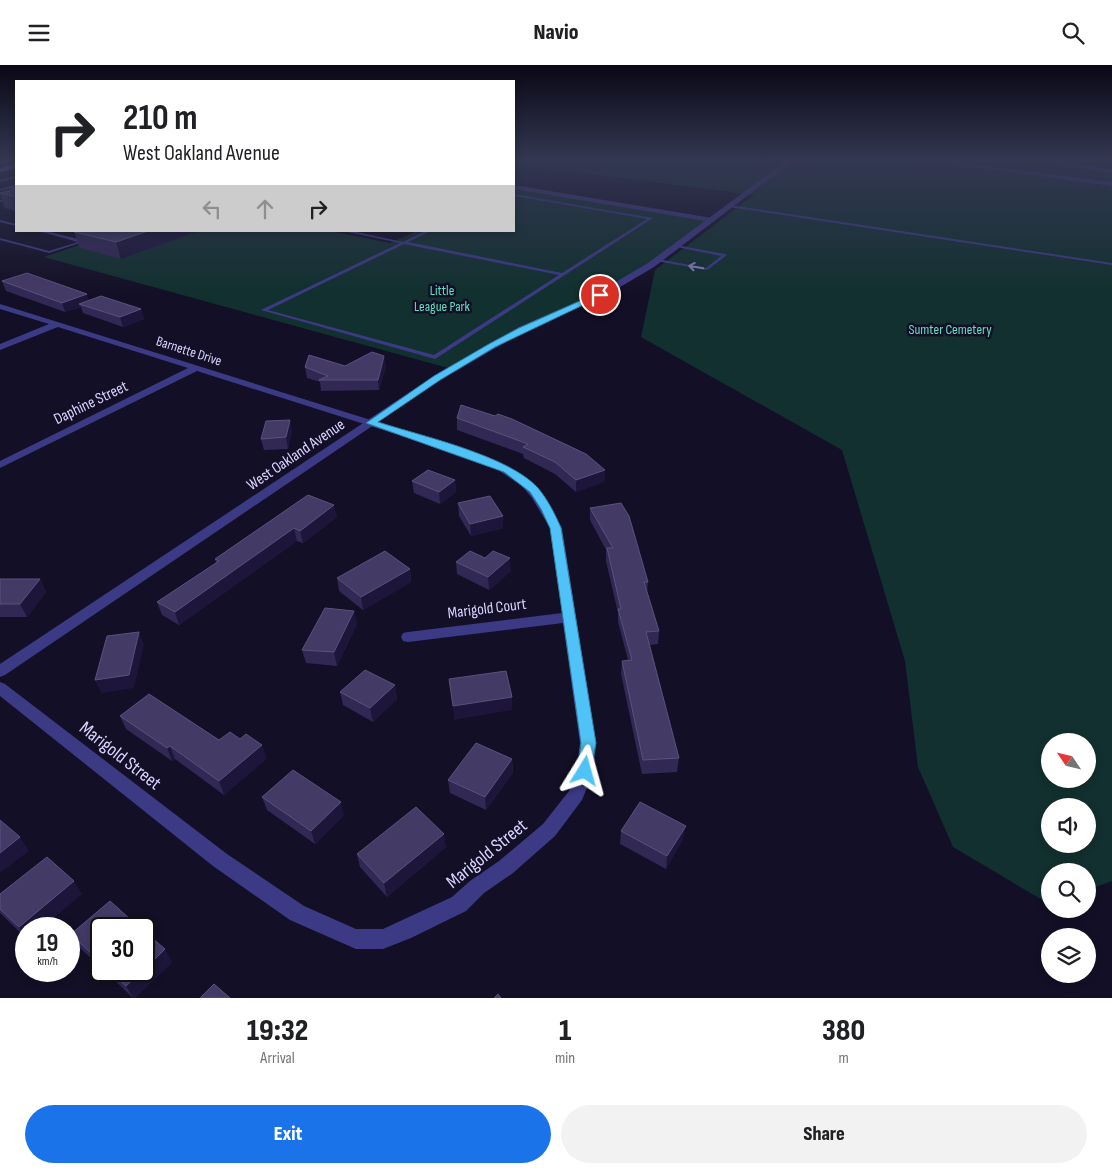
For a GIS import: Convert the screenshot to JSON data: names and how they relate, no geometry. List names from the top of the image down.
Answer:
{
  "streets": {
    "street": [
      "Barnette Drive",
      "Daphine Street",
      "West Oakland Avenue",
      "Marigold Court",
      "Marigold Street"
    ]
  },
  "crossings": [
    ["Barnette Drive", "Daphine Street"],
    ["Barnette Drive", "West Oakland Avenue"],
    ["Barnette Drive", "Marigold Street"],
    ["West Oakland Avenue", "Marigold Street"],
    ["Marigold Court", "Marigold Street"]
  ],
  "parks": ["Little League Park", "Sumter Cemetery"],
  "north": "top left",
  "page": {
    "header": "Navio",
    "turn": ["210 m", "West Oakland Avenue"],
    "speed": "19 km/h",
    "limit": "30",
    "eta": [
      "19:32",
      "Arrival",
      "1",
      "min",
      "380",
      "m"
    ],
    "buttons": ["Exit", "Share"]
  }
}
